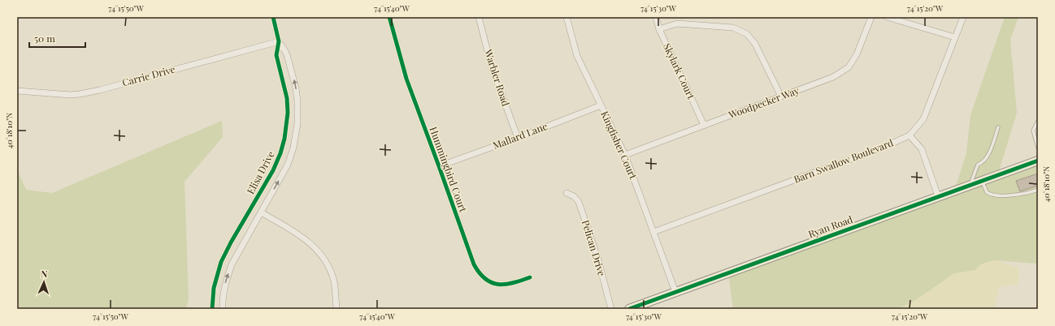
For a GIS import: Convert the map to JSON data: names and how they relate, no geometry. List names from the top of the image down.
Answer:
{
  "streets": {
    "street": [
      "Skylark Court",
      "Carrie Drive",
      "Warbler Road",
      "Woodpecker Way",
      "Mallard Lane",
      "Kingfisher Court",
      "Barn Swallow Boulevard",
      "Hummingbird Court",
      "Elisa Drive",
      "Ryan Road",
      "Pelican Drive"
    ]
  },
  "crossings": [
    ["Skylark Court", "Woodpecker Way"],
    ["Carrie Drive", "Elisa Drive"],
    ["Warbler Road", "Mallard Lane"],
    ["Woodpecker Way", "Kingfisher Court"],
    ["Mallard Lane", "Kingfisher Court"],
    ["Mallard Lane", "Hummingbird Court"],
    ["Kingfisher Court", "Barn Swallow Boulevard"],
    ["Kingfisher Court", "Ryan Road"]
  ],
  "scale_bar": "50 m",
  "north": "top",
  "coordinates": [
    "74°15'50\"W",
    "74°15'40\"W",
    "74°15'30\"W",
    "74°15'20\"W",
    "40°18'10\"N"
  ]
}
